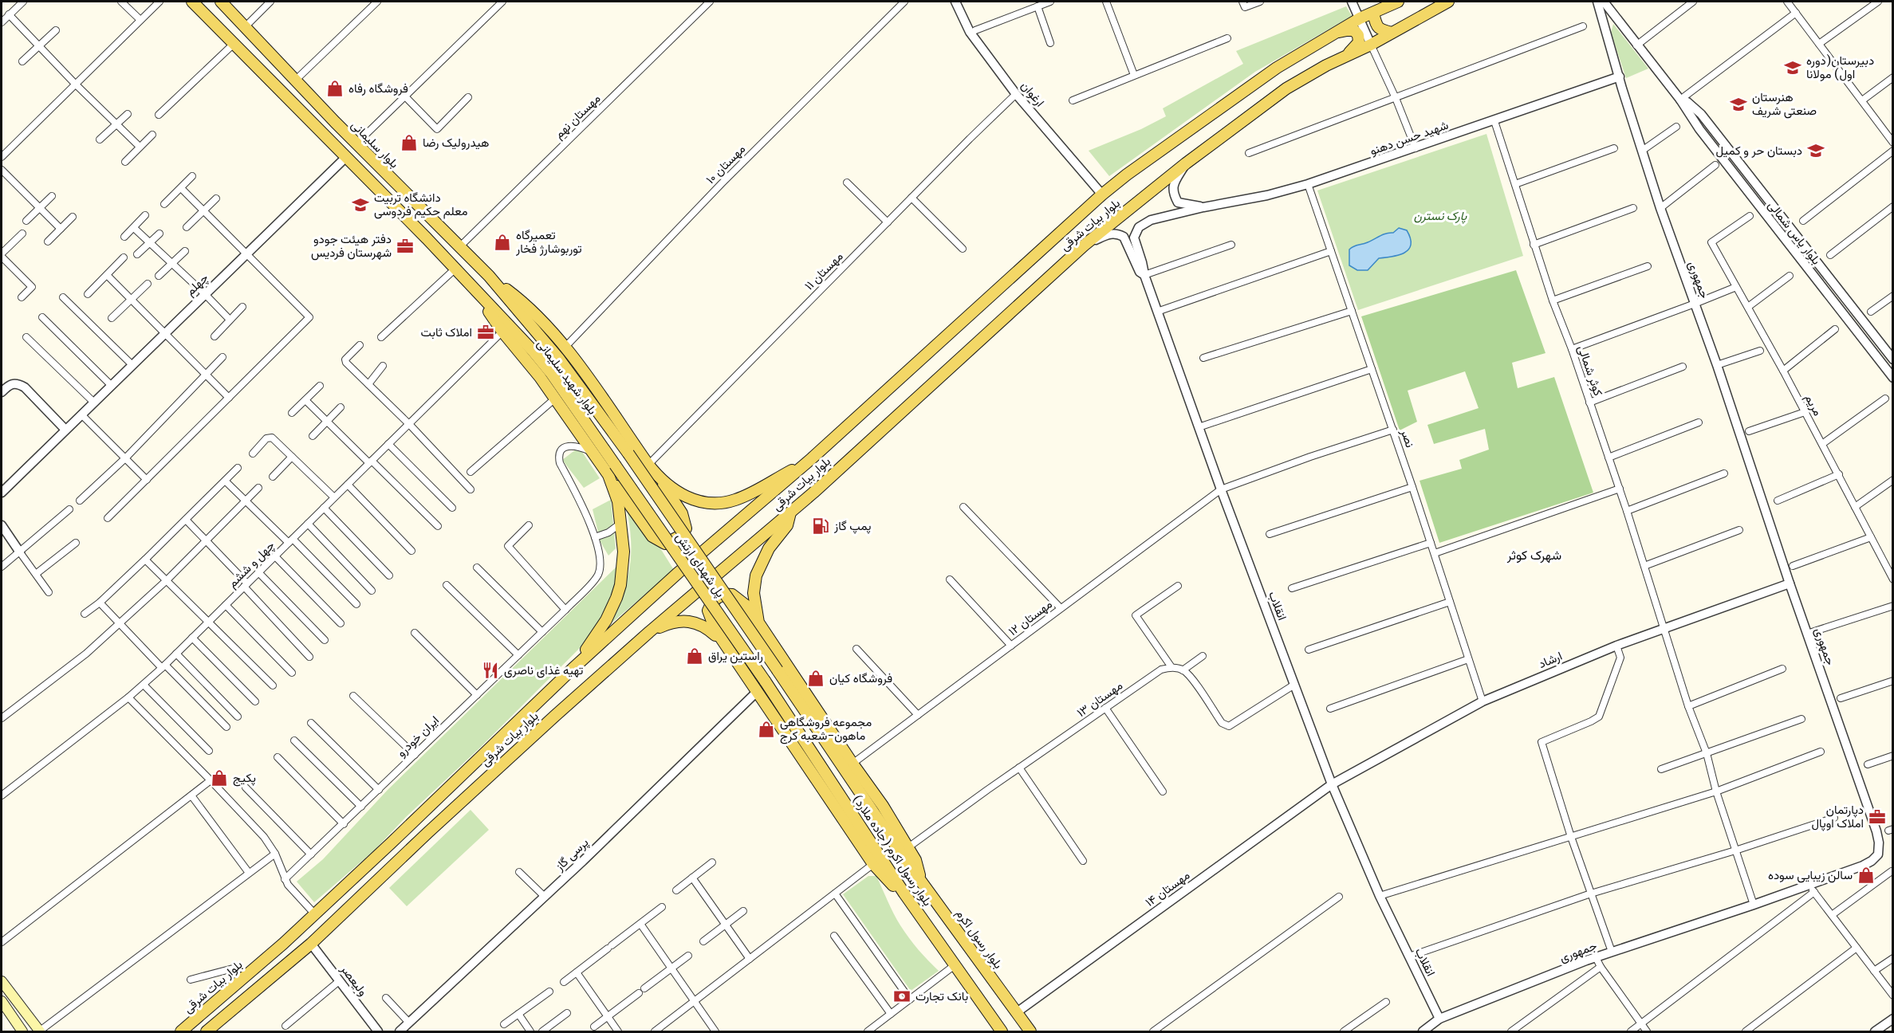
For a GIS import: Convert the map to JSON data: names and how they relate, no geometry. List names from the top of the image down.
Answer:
{
  "streets": {
    "main road": [
      "بلوار سلیمانی",
      "بلوار بیات شرقی",
      "بلوار شهید سلیمانی",
      "پل شهدای ارتش",
      "بلوار رسول اکرم (جاده ملارد)",
      "بلوار رسول اکرم"
    ],
    "street": [
      "ارغوان",
      "مهستان نهم",
      "شهید حسن دهنو",
      "مهستان ۱۰",
      "بلوار یاس شمالی",
      "مهستان ۱۱",
      "جمهوری",
      "چهلم",
      "کوثر شمالی",
      "مریم",
      "نصر",
      "چهل و ششم",
      "انقلاب",
      "مهستان ۱۲",
      "ارشاد",
      "مهستان ۱۳",
      "ایران خودرو",
      "پرسی گاز",
      "مهستان ۱۴",
      "ولیعصر"
    ]
  },
  "crossings": [
    ["ارغوان", "بلوار بیات شرقی"],
    ["ارغوان", "مهستان ۱۱"],
    ["مهستان نهم", "بلوار سلیمانی"],
    ["شهید حسن دهنو", "جمهوری"],
    ["شهید حسن دهنو", "کوثر شمالی"],
    ["شهید حسن دهنو", "نصر"],
    ["شهید حسن دهنو", "انقلاب"],
    ["بلوار سلیمانی", "بلوار شهید سلیمانی"],
    ["بلوار بیات شرقی", "انقلاب"],
    ["بلوار بیات شرقی", "ولیعصر"],
    ["جمهوری", "کوثر شمالی"],
    ["جمهوری", "انقلاب"],
    ["جمهوری", "ارشاد"],
    ["کوثر شمالی", "ارشاد"],
    ["بلوار شهید سلیمانی", "پل شهدای ارتش"],
    ["نصر", "مهستان ۱۲"],
    ["نصر", "ارشاد"],
    ["پل شهدای ارتش", "بلوار رسول اکرم (جاده ملارد)"],
    ["انقلاب", "مهستان ۱۲"],
    ["انقلاب", "ارشاد"],
    ["انقلاب", "مهستان ۱۴"],
    ["ارشاد", "مهستان ۱۴"],
    ["بلوار رسول اکرم (جاده ملارد)", "بلوار رسول اکرم"],
    ["مهستان ۱۴", "بلوار رسول اکرم"]
  ],
  "districts": ["شهرک کوثر"],
  "parks": ["پارک نسترن"],
  "places": {
    "school or university": [
      "دبیرستان(دوره اول) مولانا",
      "هنرستان صنعتی شریف",
      "دبستان حر و کمیل",
      "دانشگاه تربیت معلم حکیم فردوسی"
    ],
    "shop": [
      "فروشگاه رفاه",
      "هیدرولیک رضا",
      "تعمیرگاه توربوشارژ فخار",
      "راستین یراق",
      "فروشگاه کیان",
      "مجموعه فروشگاهی ماهون-شعبه کرج",
      "پکیج",
      "سالن زیبایی سوده"
    ],
    "office": ["دفتر هیئت جودو شهرستان فردیس", "املاک ثابت", "دپارتمان املاک اوپال"],
    "fuel station": ["پمپ گاز"],
    "restaurant": ["تهیه غذای ناصری"],
    "bank": ["بانک تجارت"]
  }
}
